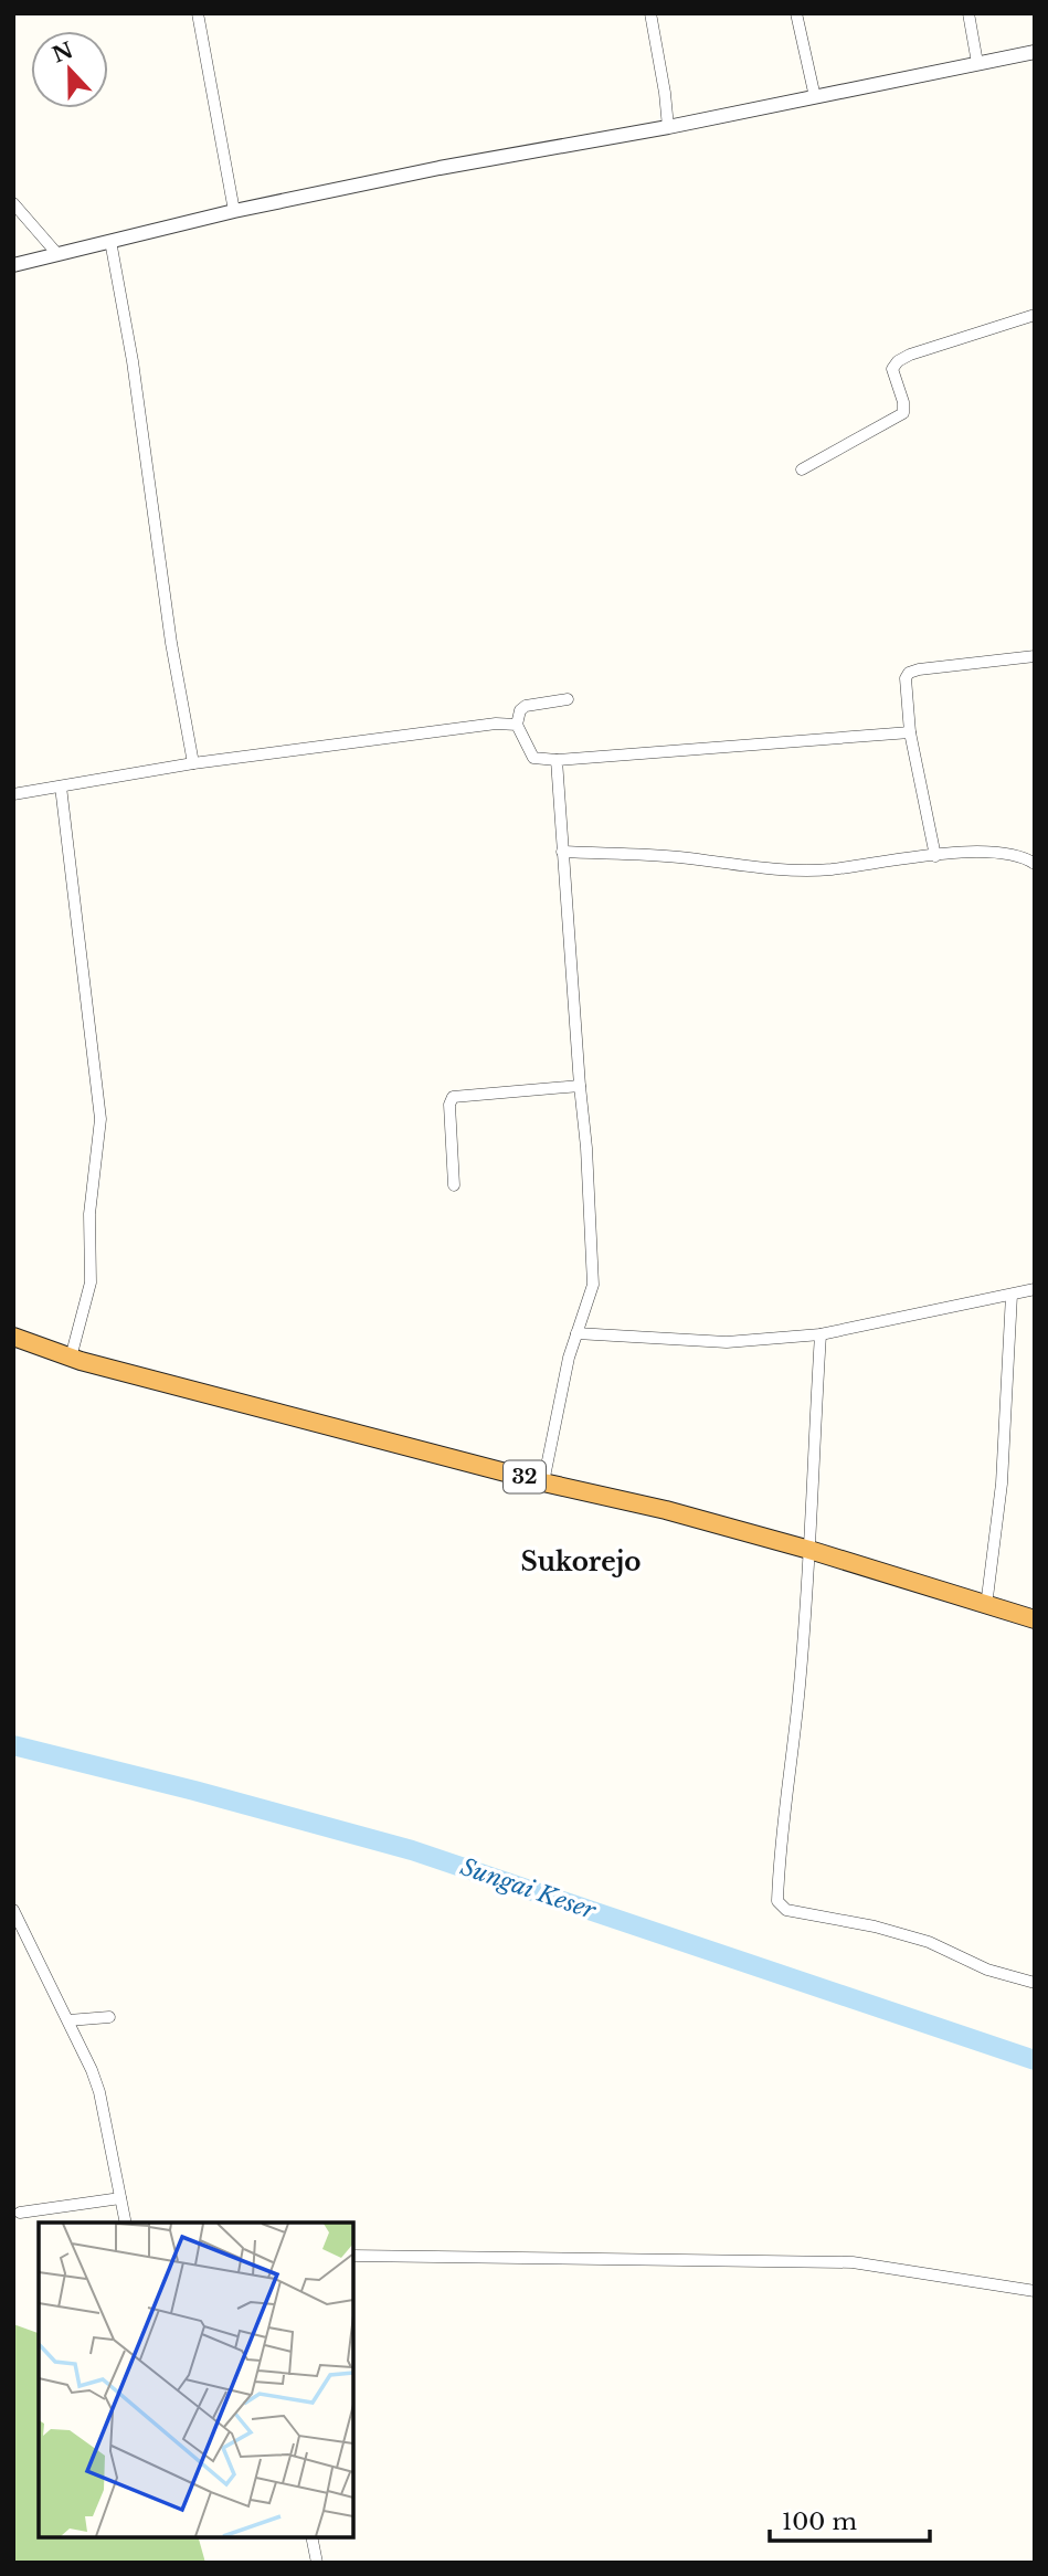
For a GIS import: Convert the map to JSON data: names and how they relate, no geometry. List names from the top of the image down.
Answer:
{
  "streets": {
    "highway": ["32"]
  },
  "districts": ["Sukorejo"],
  "water": ["Sungai Keser"],
  "scale_bar": "100 m",
  "north": "top"
}
